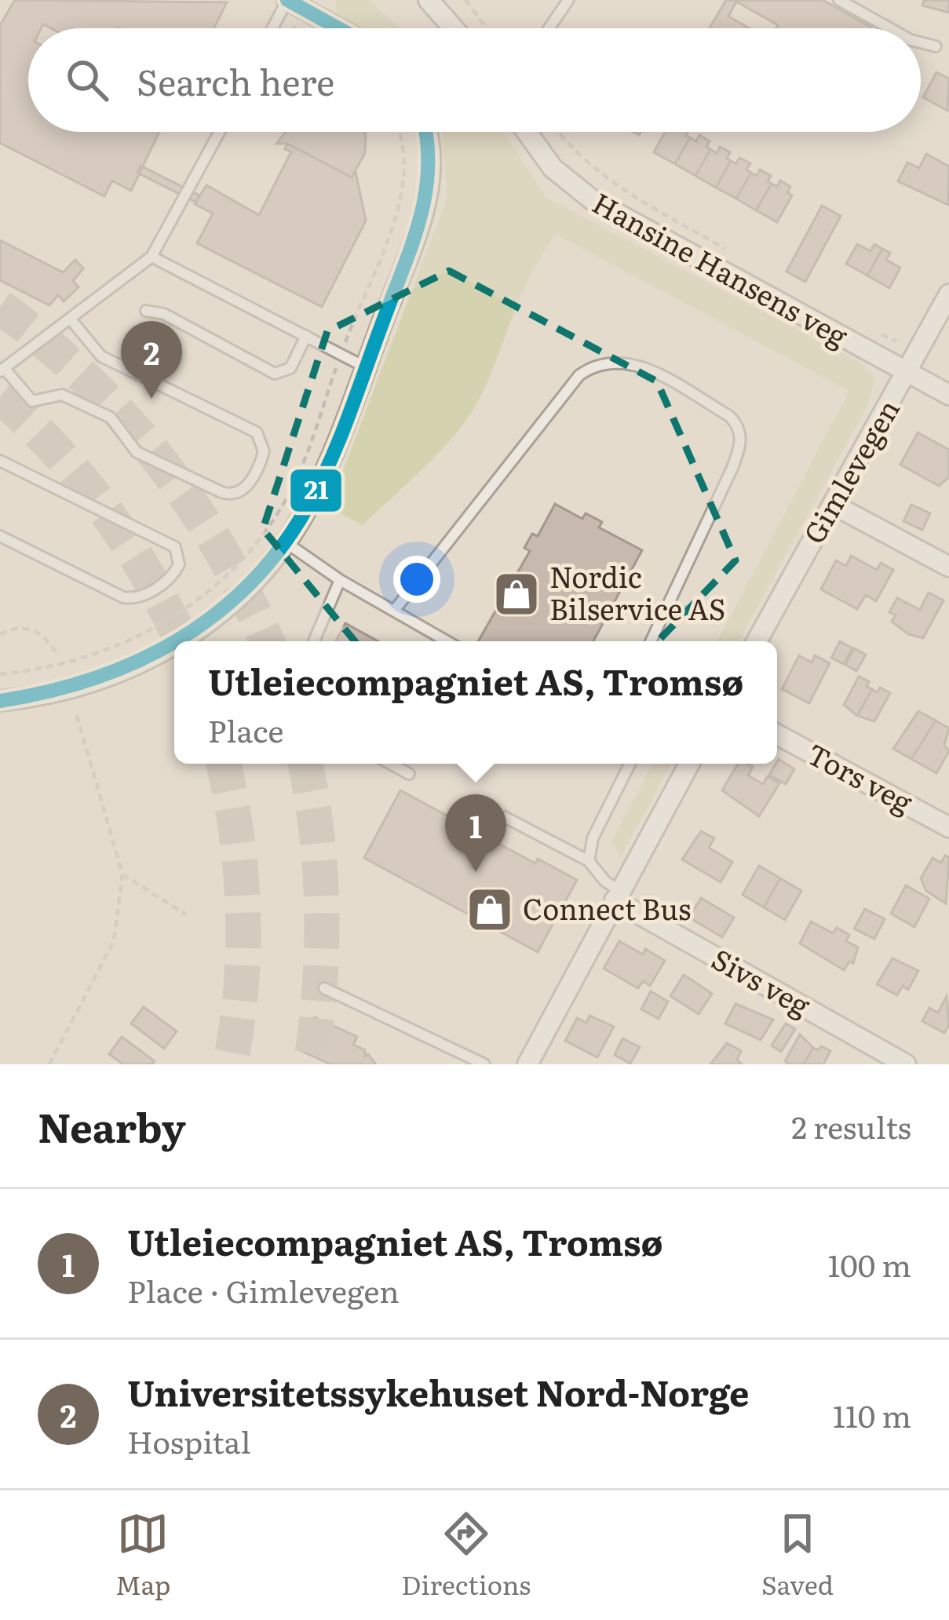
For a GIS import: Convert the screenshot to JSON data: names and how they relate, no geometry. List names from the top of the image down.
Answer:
{
  "streets": {
    "street": [
      "Hansine Hansens veg",
      "Gimlevegen",
      "Tors veg",
      "Sivs veg"
    ]
  },
  "crossings": [
    ["Hansine Hansens veg", "Gimlevegen"]
  ],
  "places": {
    "shop": ["Nordic Bilservice AS", "Connect Bus"]
  },
  "lines": ["transit line 21"],
  "page": {
    "search": "Search here",
    "pins": ["2", "1"],
    "popup": ["Utleiecompagniet AS, Tromsø", "Place"],
    "heading": ["Nearby", "2 results"],
    "list": [
      {
        "mark": "1",
        "name": "Utleiecompagniet AS, Tromsø",
        "note": "Place · Gimlevegen",
        "value": "100 m"
      },
      {
        "mark": "2",
        "name": "Universitetssykehuset Nord-Norge",
        "note": "Hospital",
        "value": "110 m"
      }
    ],
    "nav": ["Map", "Directions", "Saved"]
  }
}
